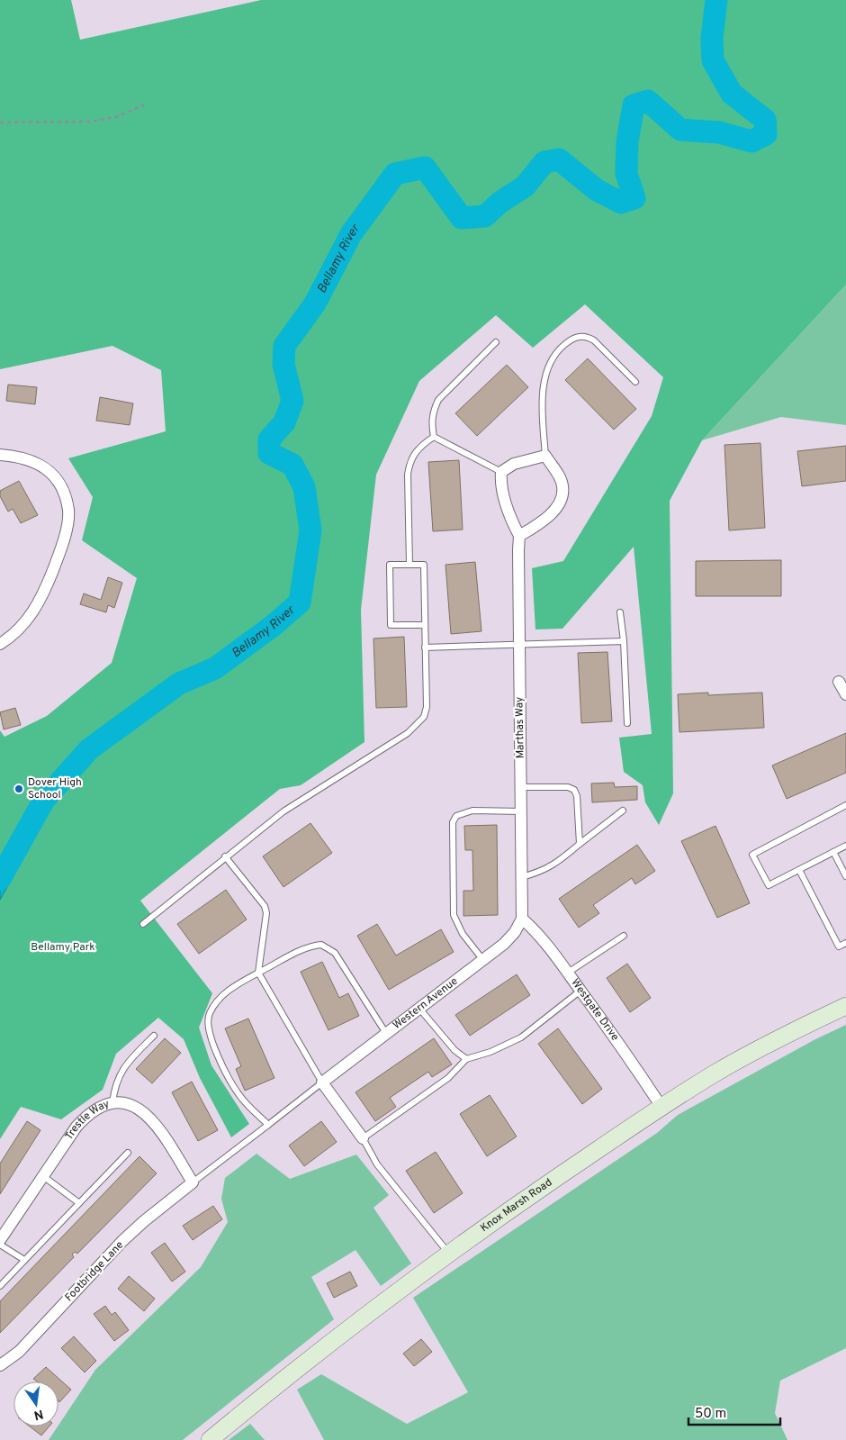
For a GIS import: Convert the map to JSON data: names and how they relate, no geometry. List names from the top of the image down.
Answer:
{
  "streets": {
    "main road": ["Knox Marsh Road"],
    "street": [
      "Marthas Way",
      "Western Avenue",
      "Westgate Drive",
      "Trestle Way",
      "Footbridge Lane"
    ]
  },
  "crossings": [
    ["Marthas Way", "Western Avenue"],
    ["Marthas Way", "Westgate Drive"],
    ["Western Avenue", "Westgate Drive"],
    ["Westgate Drive", "Knox Marsh Road"],
    ["Trestle Way", "Footbridge Lane"]
  ],
  "water": ["Bellamy River"],
  "parks": ["Bellamy Park"],
  "places": ["Dover High School"],
  "scale_bar": "50 m",
  "north": "bottom"
}
